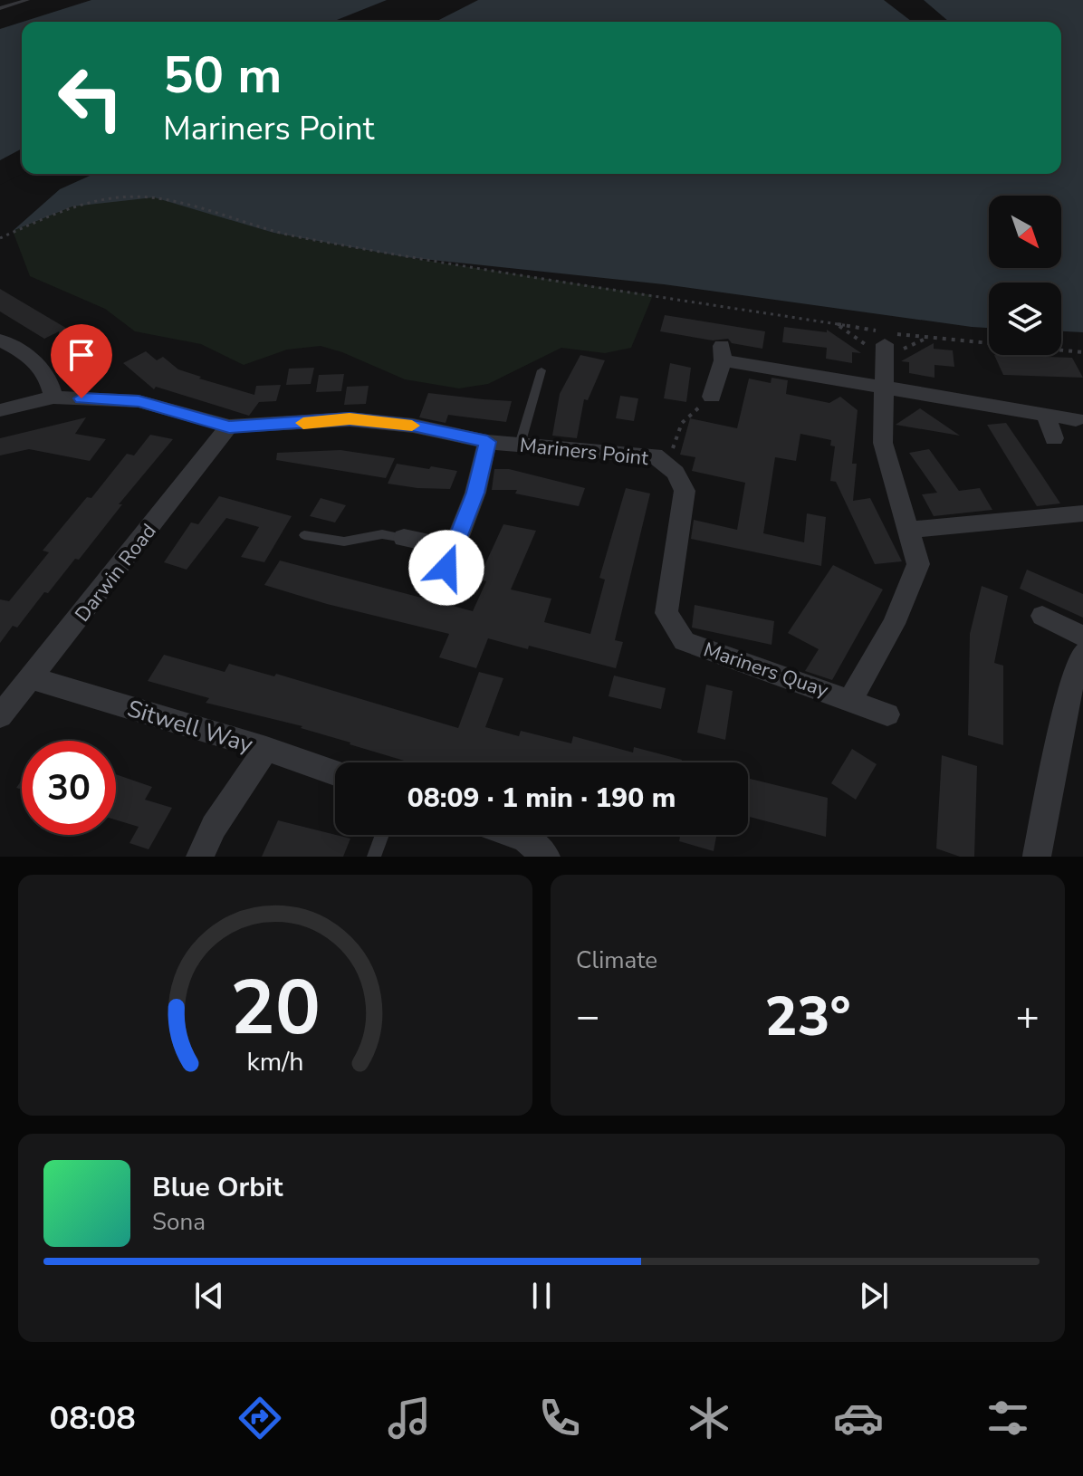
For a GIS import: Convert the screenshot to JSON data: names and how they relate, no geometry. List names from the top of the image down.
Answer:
{
  "streets": {
    "street": [
      "Mariners Point",
      "Darwin Road",
      "Mariners Quay",
      "Sitwell Way"
    ]
  },
  "crossings": [
    ["Mariners Point", "Darwin Road"],
    ["Mariners Point", "Mariners Quay"],
    ["Darwin Road", "Sitwell Way"]
  ],
  "north": "bottom right",
  "page": {
    "turn": ["50 m", "Mariners Point"],
    "limit": "30",
    "trip": "08:09 · 1 min · 190 m",
    "tile": "Climate",
    "heat": ["−", "23°", "+"],
    "song": ["Blue Orbit", "Sona"],
    "tabs": "08:08",
    "gauge": ["20", "km/h"]
  }
}
